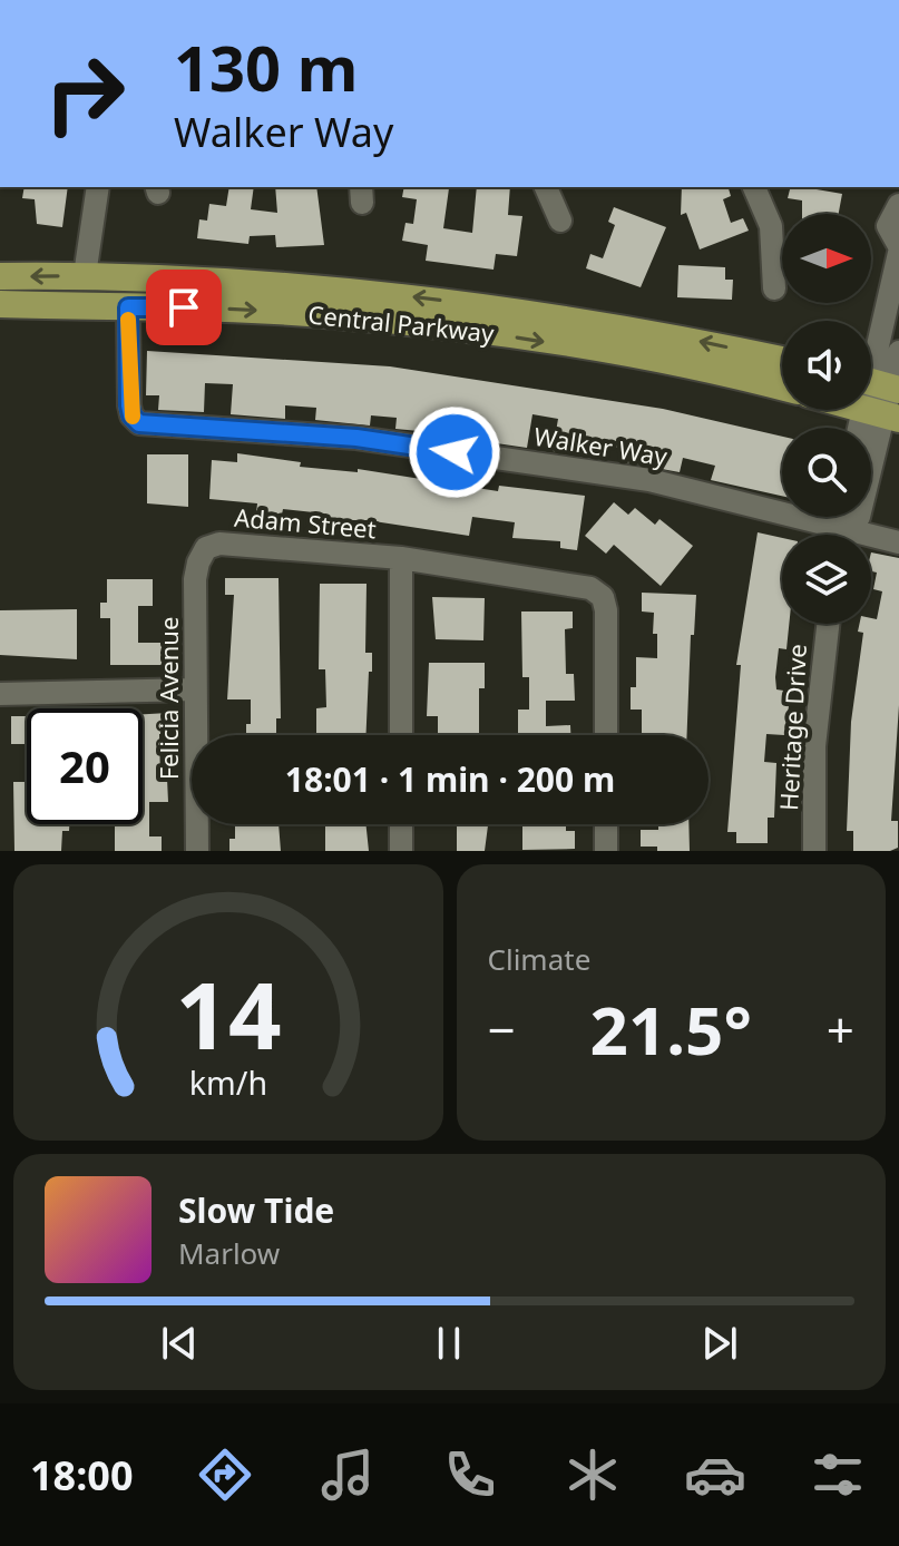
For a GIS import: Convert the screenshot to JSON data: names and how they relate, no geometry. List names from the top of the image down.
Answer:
{
  "streets": {
    "main road": ["Central Parkway"],
    "street": [
      "Walker Way",
      "Adam Street",
      "Felicia Avenue",
      "Heritage Drive"
    ]
  },
  "crossings": [
    ["Central Parkway", "Walker Way"],
    ["Adam Street", "Felicia Avenue"]
  ],
  "north": "right",
  "page": {
    "turn": ["130 m", "Walker Way"],
    "limit": "20",
    "trip": "18:01 · 1 min · 200 m",
    "tile": "Climate",
    "heat": ["−", "21.5°", "+"],
    "song": ["Slow Tide", "Marlow"],
    "tabs": "18:00",
    "gauge": ["14", "km/h"]
  }
}
